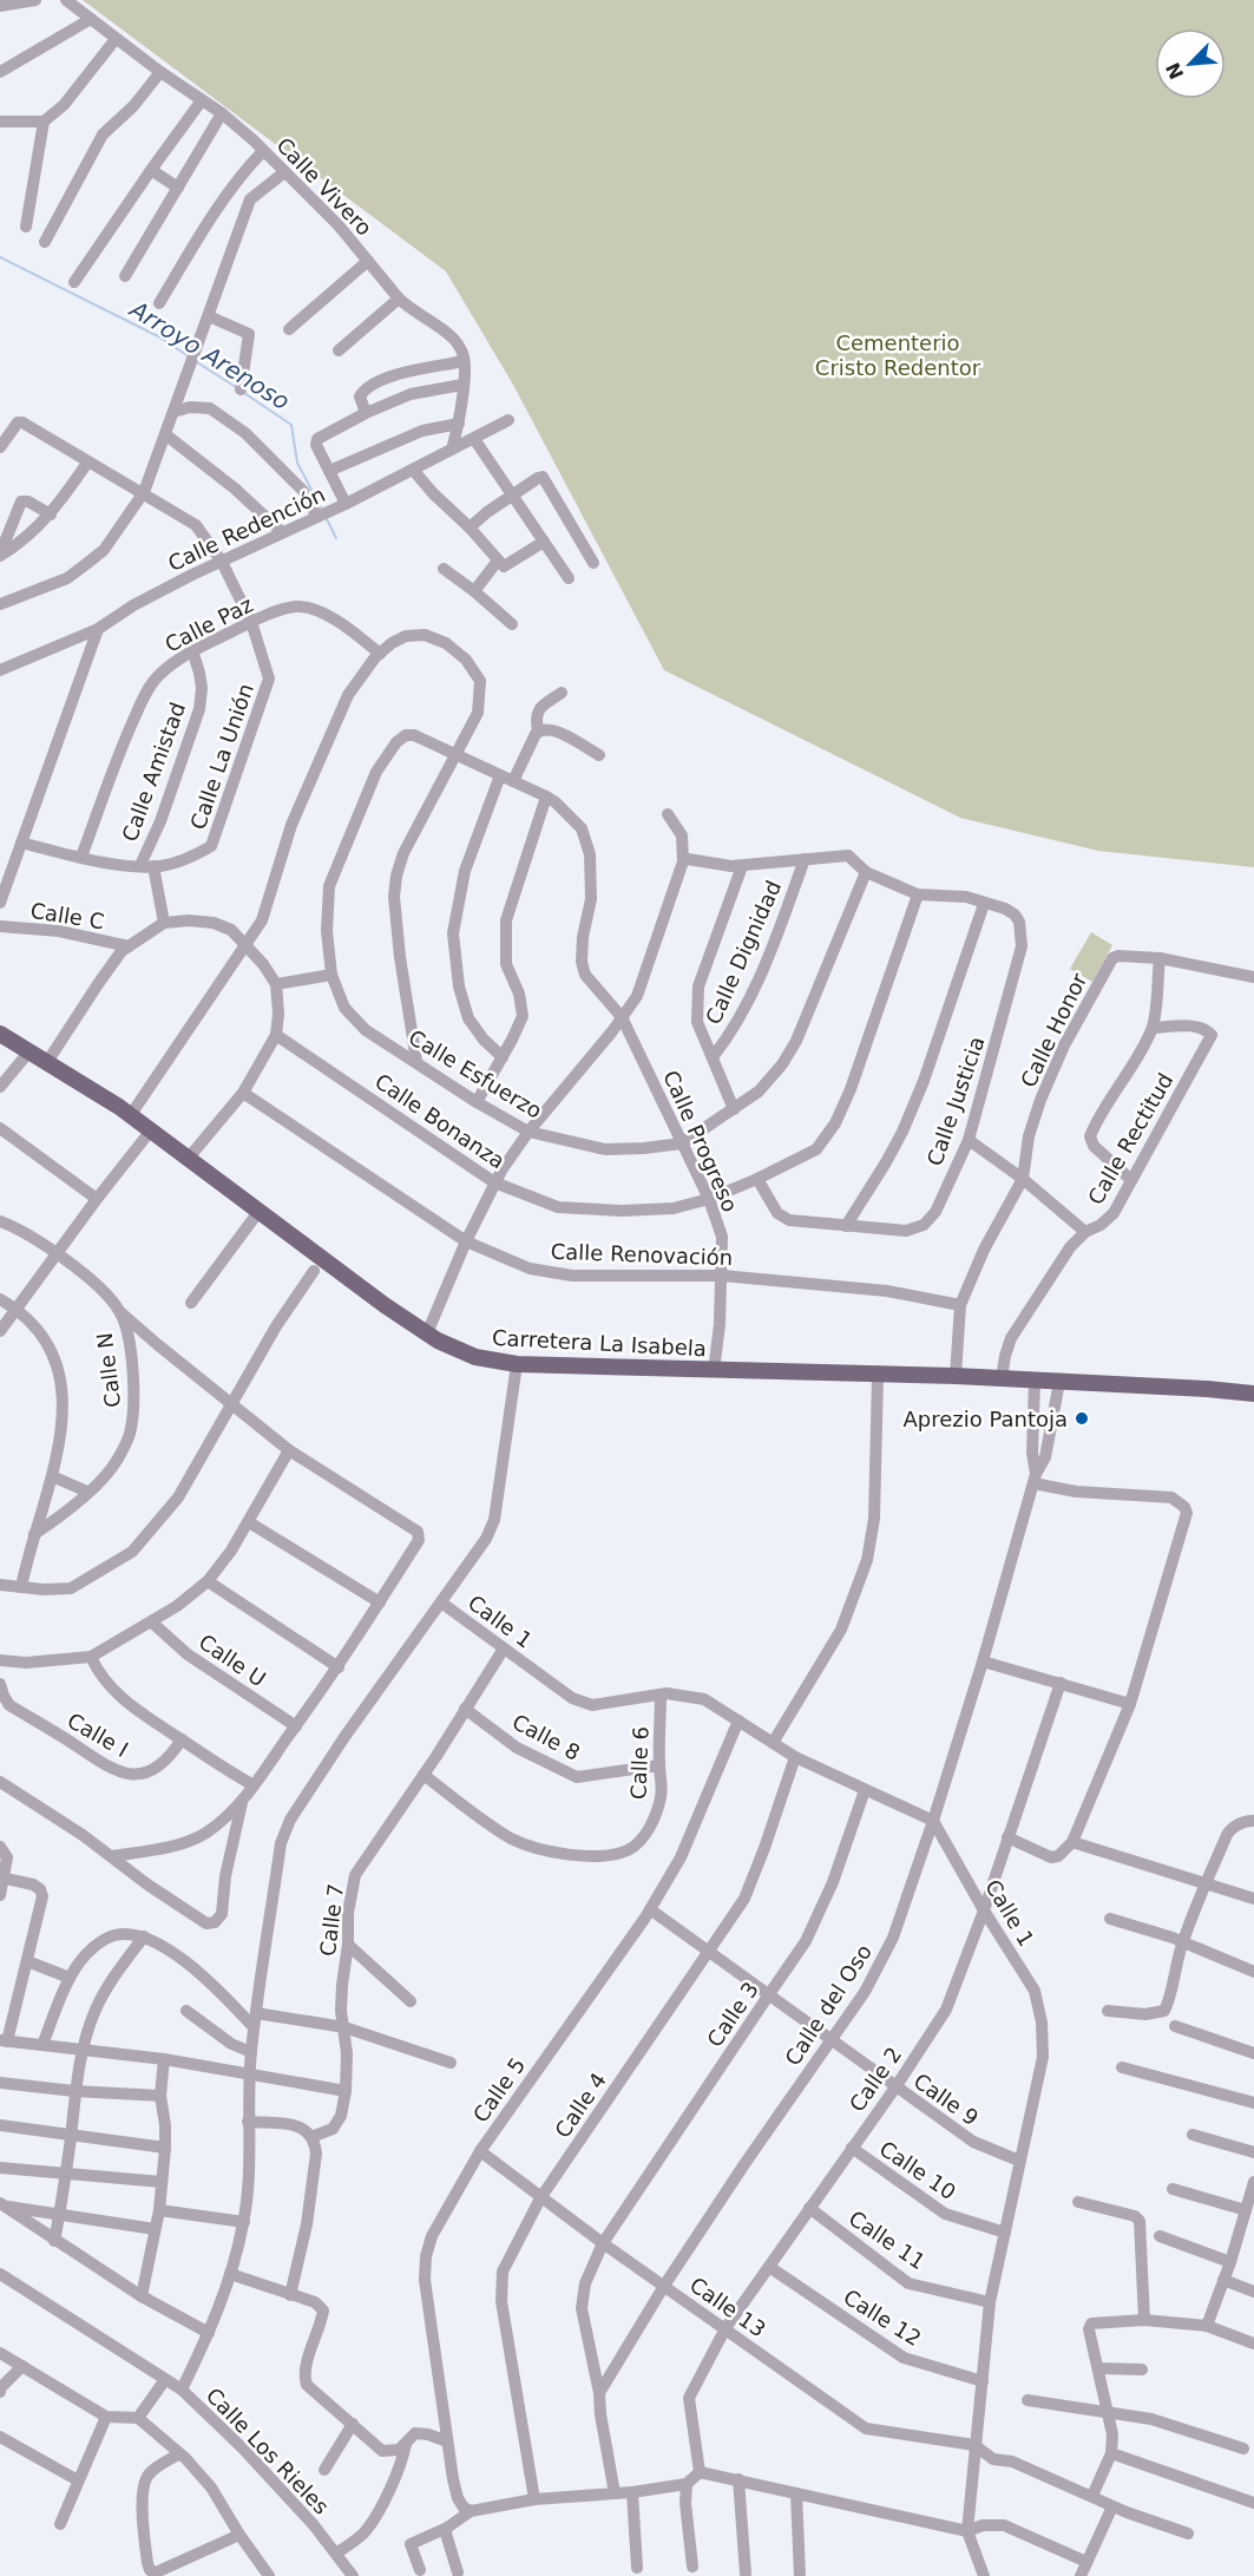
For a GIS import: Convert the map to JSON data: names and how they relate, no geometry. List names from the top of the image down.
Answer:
{
  "streets": {
    "main road": ["Carretera La Isabela"],
    "street": [
      "Calle Vivero",
      "Calle Redención",
      "Calle Paz",
      "Calle La Unión",
      "Calle Amistad",
      "Calle C",
      "Calle Dignidad",
      "Calle Honor",
      "Calle Esfuerzo",
      "Calle Justicia",
      "Calle Bonanza",
      "Calle Rectitud",
      "Calle Progreso",
      "Calle Renovación",
      "Calle N",
      "Calle 1",
      "Calle U",
      "Calle I",
      "Calle 8",
      "Calle 6",
      "Calle 7",
      "Calle del Oso",
      "Calle 3",
      "Calle 2",
      "Calle 5",
      "Calle 9",
      "Calle 4",
      "Calle 10",
      "Calle 11",
      "Calle 13",
      "Calle 12",
      "Calle Los Rieles"
    ]
  },
  "crossings": [
    ["Calle Redención", "Calle La Unión"],
    ["Calle Paz", "Calle La Unión"],
    ["Calle Paz", "Calle Amistad"],
    ["Calle La Unión", "Calle Amistad"],
    ["Calle Honor", "Calle Renovación"],
    ["Calle Honor", "Carretera La Isabela"],
    ["Calle Esfuerzo", "Calle Progreso"],
    ["Calle Justicia", "Calle Bonanza"],
    ["Calle Bonanza", "Calle Progreso"],
    ["Calle Rectitud", "Carretera La Isabela"],
    ["Calle Progreso", "Calle Renovación"],
    ["Calle Progreso", "Carretera La Isabela"],
    ["Carretera La Isabela", "Calle del Oso"],
    ["Calle 1", "Calle 6"],
    ["Calle 1", "Calle 7"],
    ["Calle 1", "Calle del Oso"],
    ["Calle 1", "Calle 3"],
    ["Calle 1", "Calle 2"],
    ["Calle 1", "Calle 5"],
    ["Calle 1", "Calle 9"],
    ["Calle 1", "Calle 4"],
    ["Calle 1", "Calle 10"],
    ["Calle 1", "Calle 11"],
    ["Calle 1", "Calle 13"],
    ["Calle 1", "Calle 12"],
    ["Calle 8", "Calle 6"],
    ["Calle 8", "Calle 7"],
    ["Calle 6", "Calle 7"],
    ["Calle del Oso", "Calle 3"],
    ["Calle del Oso", "Calle 9"],
    ["Calle del Oso", "Calle 13"],
    ["Calle 3", "Calle 9"],
    ["Calle 3", "Calle 13"],
    ["Calle 2", "Calle 9"],
    ["Calle 2", "Calle 10"],
    ["Calle 2", "Calle 11"],
    ["Calle 2", "Calle 13"],
    ["Calle 2", "Calle 12"],
    ["Calle 5", "Calle 9"],
    ["Calle 5", "Calle 13"],
    ["Calle 9", "Calle 4"],
    ["Calle 4", "Calle 13"]
  ],
  "water": ["Arroyo Arenoso"],
  "parks": ["Cementerio Cristo Redentor"],
  "places": ["Aprezio Pantoja"],
  "north": "bottom left"
}
